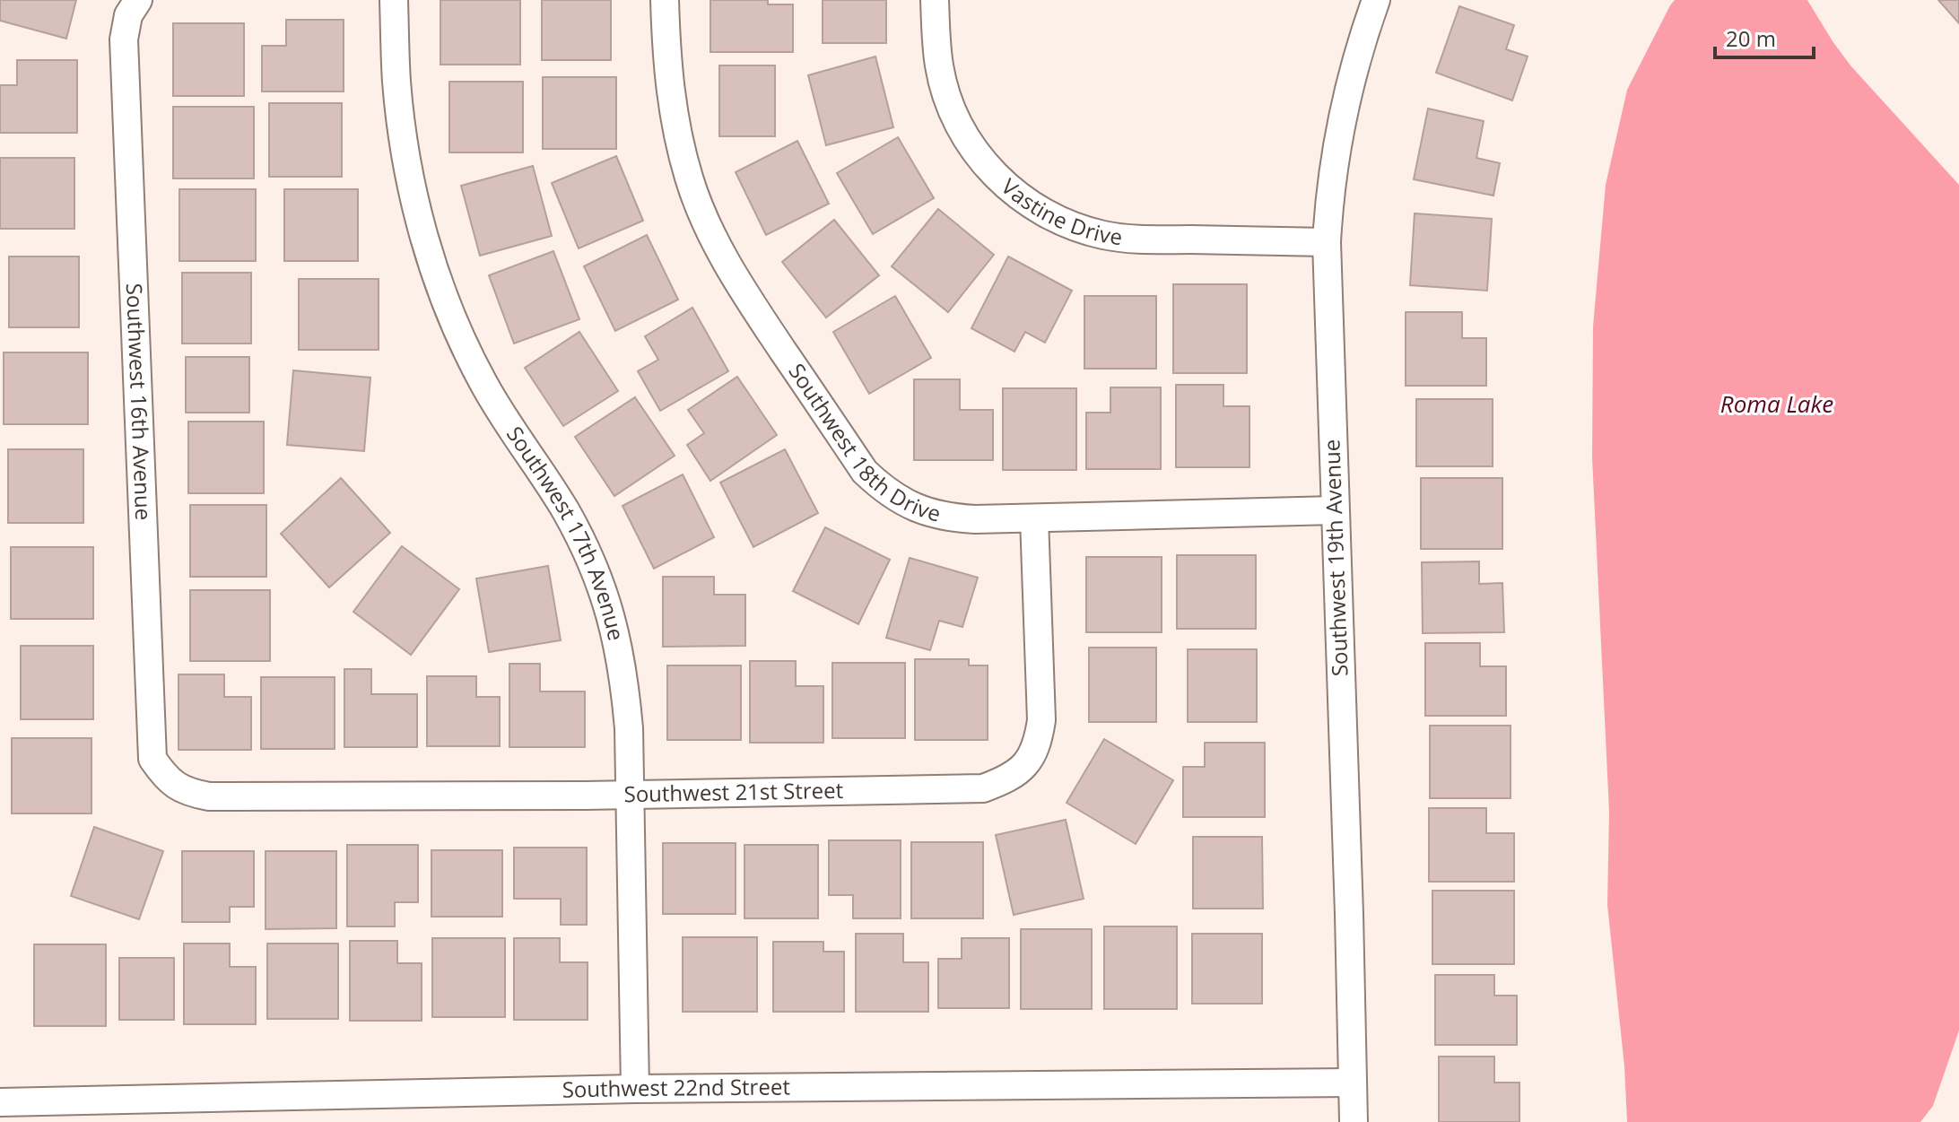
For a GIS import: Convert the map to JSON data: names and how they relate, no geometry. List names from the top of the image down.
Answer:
{
  "streets": {
    "street": [
      "Vastine Drive",
      "Southwest 16th Avenue",
      "Southwest 18th Drive",
      "Southwest 17th Avenue",
      "Southwest 19th Avenue",
      "Southwest 21st Street",
      "Southwest 22nd Street"
    ]
  },
  "crossings": [
    ["Vastine Drive", "Southwest 19th Avenue"],
    ["Southwest 16th Avenue", "Southwest 21st Street"],
    ["Southwest 18th Drive", "Southwest 19th Avenue"],
    ["Southwest 18th Drive", "Southwest 21st Street"],
    ["Southwest 17th Avenue", "Southwest 21st Street"],
    ["Southwest 17th Avenue", "Southwest 22nd Street"],
    ["Southwest 19th Avenue", "Southwest 22nd Street"]
  ],
  "water": ["Roma Lake"],
  "scale_bar": "20 m"
}
